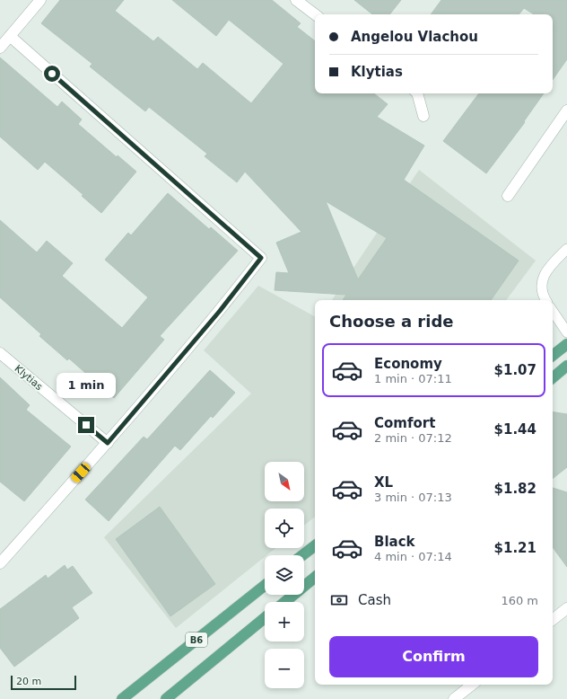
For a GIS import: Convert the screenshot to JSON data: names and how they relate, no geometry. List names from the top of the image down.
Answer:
{
  "streets": {
    "main road": ["B6"],
    "street": ["Klytias"]
  },
  "scale_bar": "20 m",
  "north": "bottom right",
  "page": {
    "banner": ["Angelou Vlachou", "Klytias"],
    "heading": "Choose a ride",
    "list": [
      {
        "name": "Economy",
        "note": "1 min · 07:11",
        "value": "$1.07"
      },
      {
        "name": "Comfort",
        "note": "2 min · 07:12",
        "value": "$1.44"
      },
      {
        "name": "XL",
        "note": "3 min · 07:13",
        "value": "$1.82"
      },
      {
        "name": "Black",
        "note": "4 min · 07:14",
        "value": "$1.21"
      }
    ],
    "bubble": "1 min",
    "map_buttons": ["+", "−"],
    "pay": ["Cash", "160 m"],
    "buttons": "Confirm",
    "scale": "20 m"
  }
}
